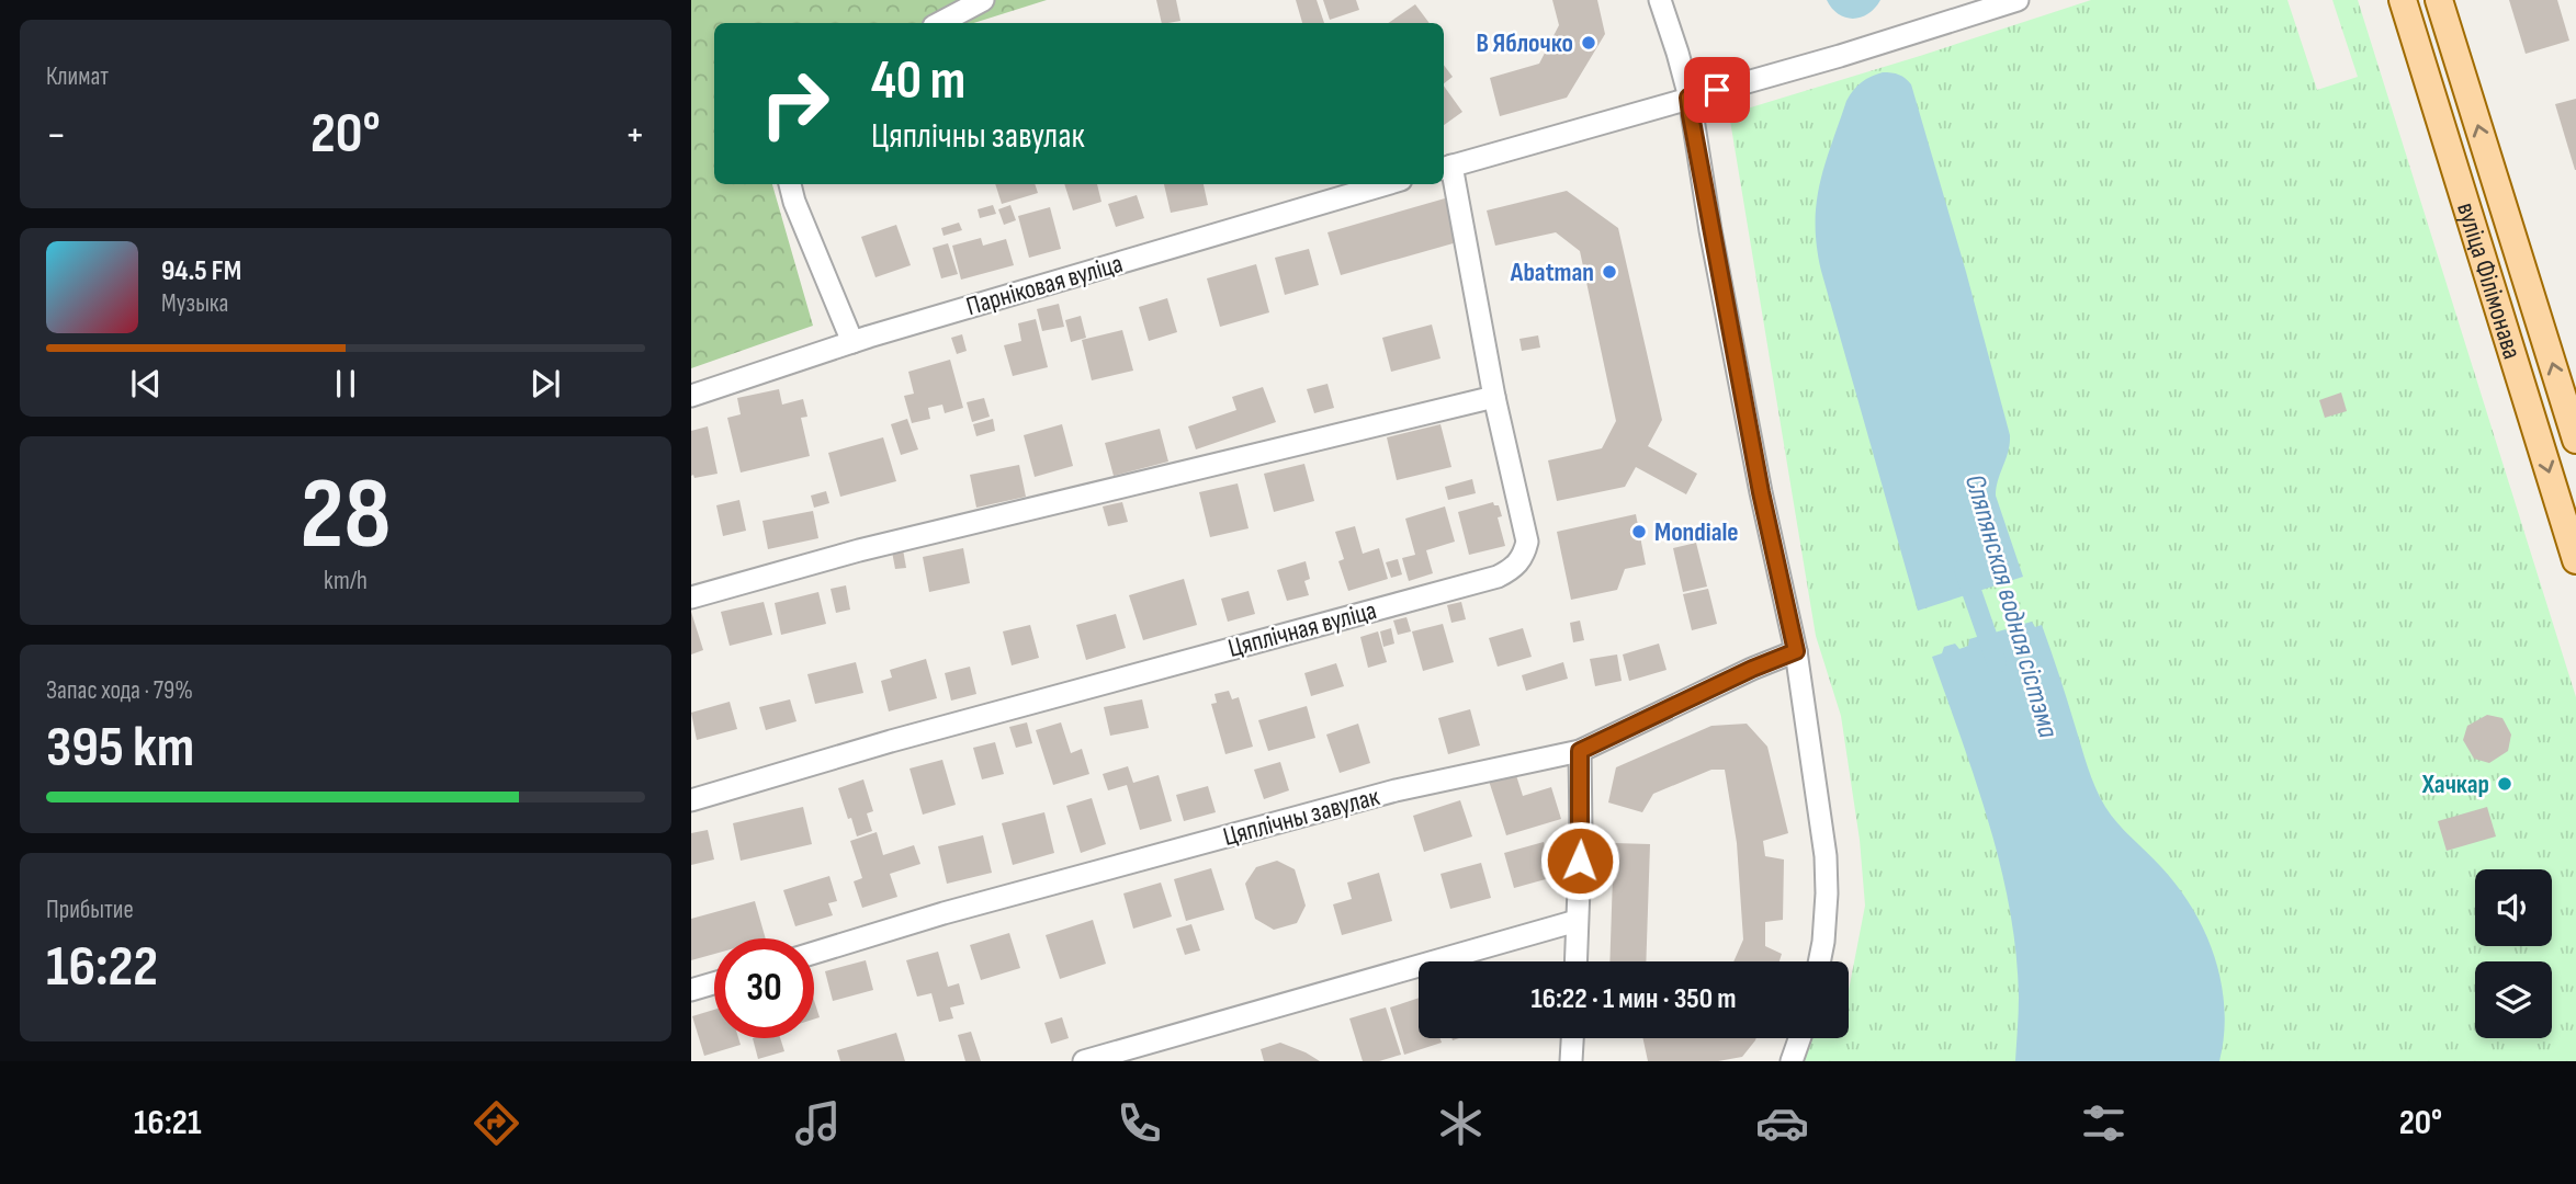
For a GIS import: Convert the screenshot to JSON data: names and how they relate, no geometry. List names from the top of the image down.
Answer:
{
  "streets": {
    "main road": ["вуліца Філімонава"],
    "street": ["Парніковая вуліца", "Цяплічная вуліца", "Цяплічны завулак"]
  },
  "water": ["Сляпянская водная сістэма"],
  "places": [
    "В Яблочко",
    "Abatman",
    "Mondiale",
    "Хачкар"
  ],
  "page": {
    "tile": [
      "Климат",
      ["28", "km/h"],
      ["Запас хода · 79%", "395 km"],
      ["Прибытие", "16:22"]
    ],
    "turn": ["40 m", "Цяплічны завулак"],
    "heat": ["−", "20°", "+"],
    "song": ["94.5 FM", "Музыка"],
    "limit": "30",
    "trip": "16:22 · 1 мин · 350 m",
    "tabs": ["16:21", "20°"]
  }
}
